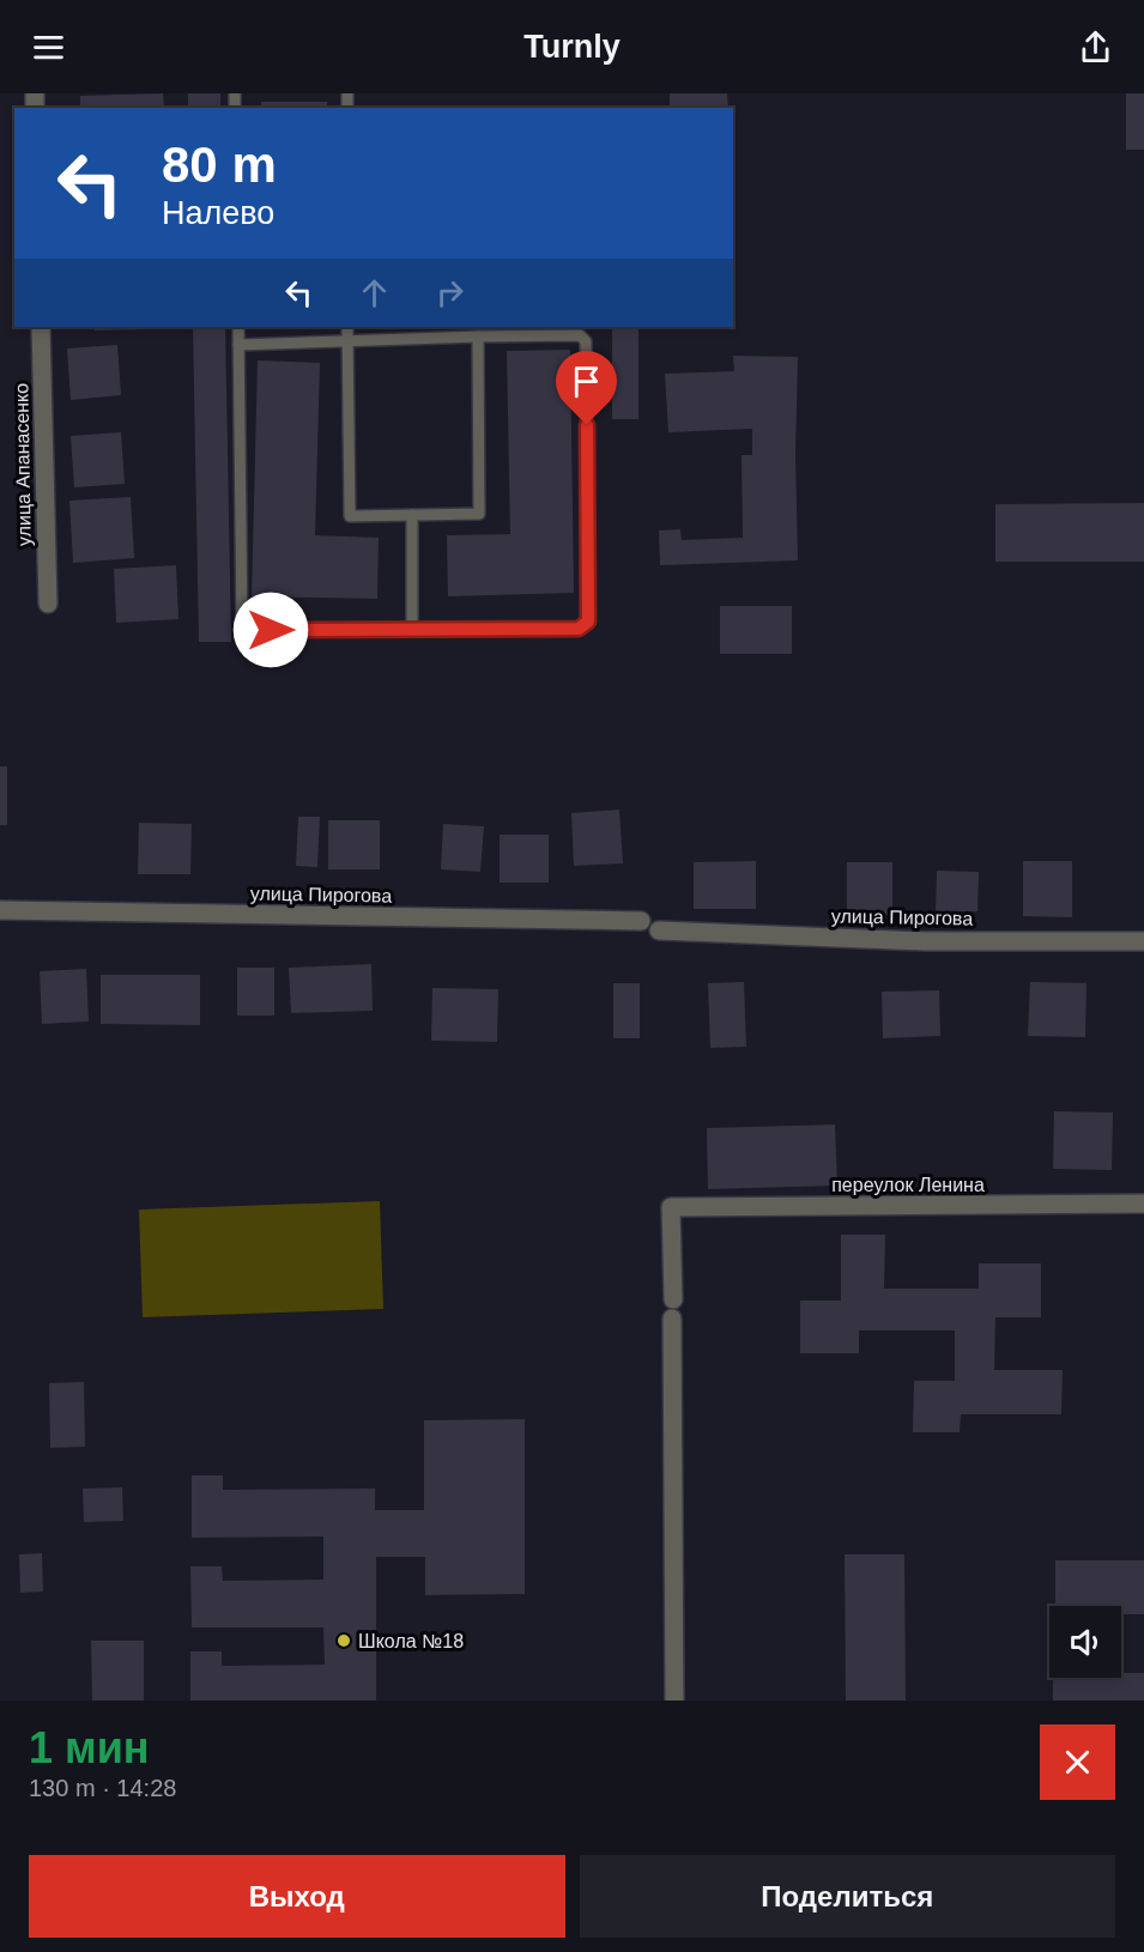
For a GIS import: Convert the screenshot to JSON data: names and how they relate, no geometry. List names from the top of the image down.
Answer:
{
  "streets": {
    "street": ["улица Апанасенко", "улица Пирогова", "переулок Ленина"]
  },
  "places": ["Школа №18"],
  "page": {
    "header": "Turnly",
    "turn": ["80 m", "Налево"],
    "heading": ["1 мин", "130 m · 14:28"],
    "buttons": ["Выход", "Поделиться"]
  }
}
